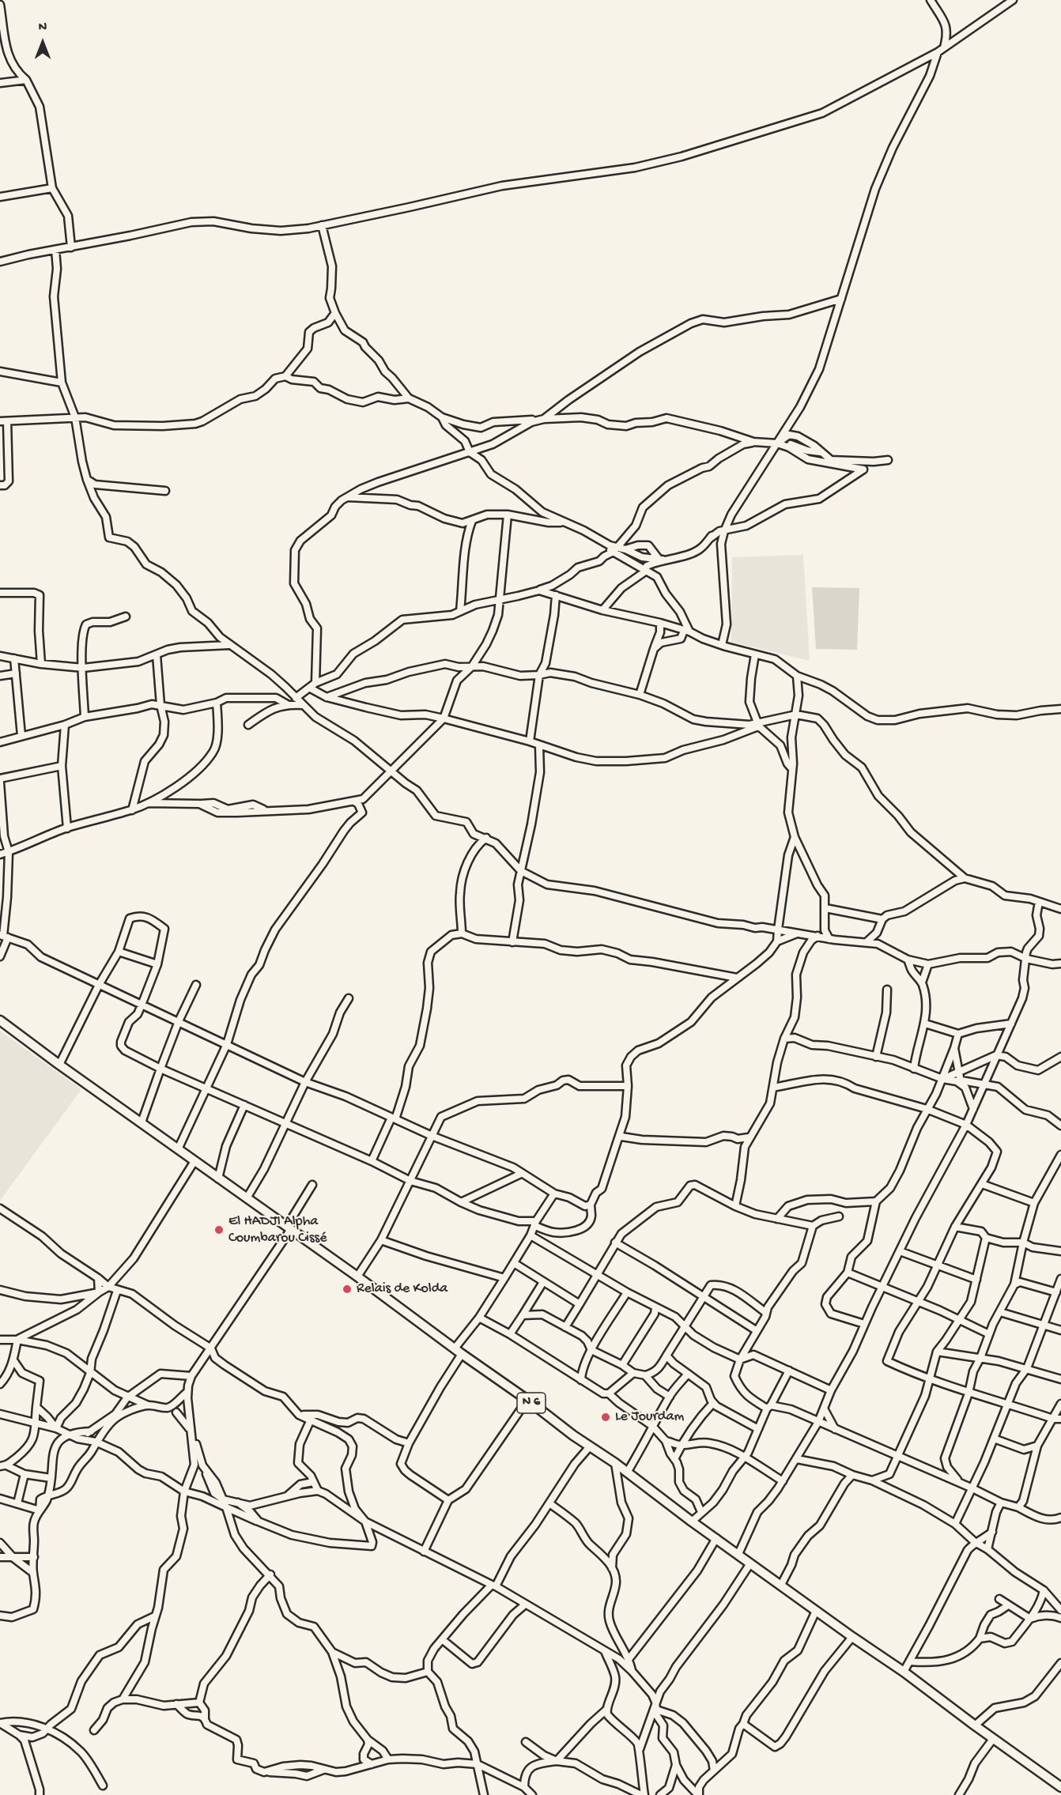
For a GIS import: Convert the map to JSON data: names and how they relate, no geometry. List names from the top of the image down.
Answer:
{
  "streets": {
    "main road": ["N 6"]
  },
  "places": ["El HADJI Alpha Coumbarou Cissé", "Relais de Kolda", "Le Jourdam"],
  "north": "top"
}
